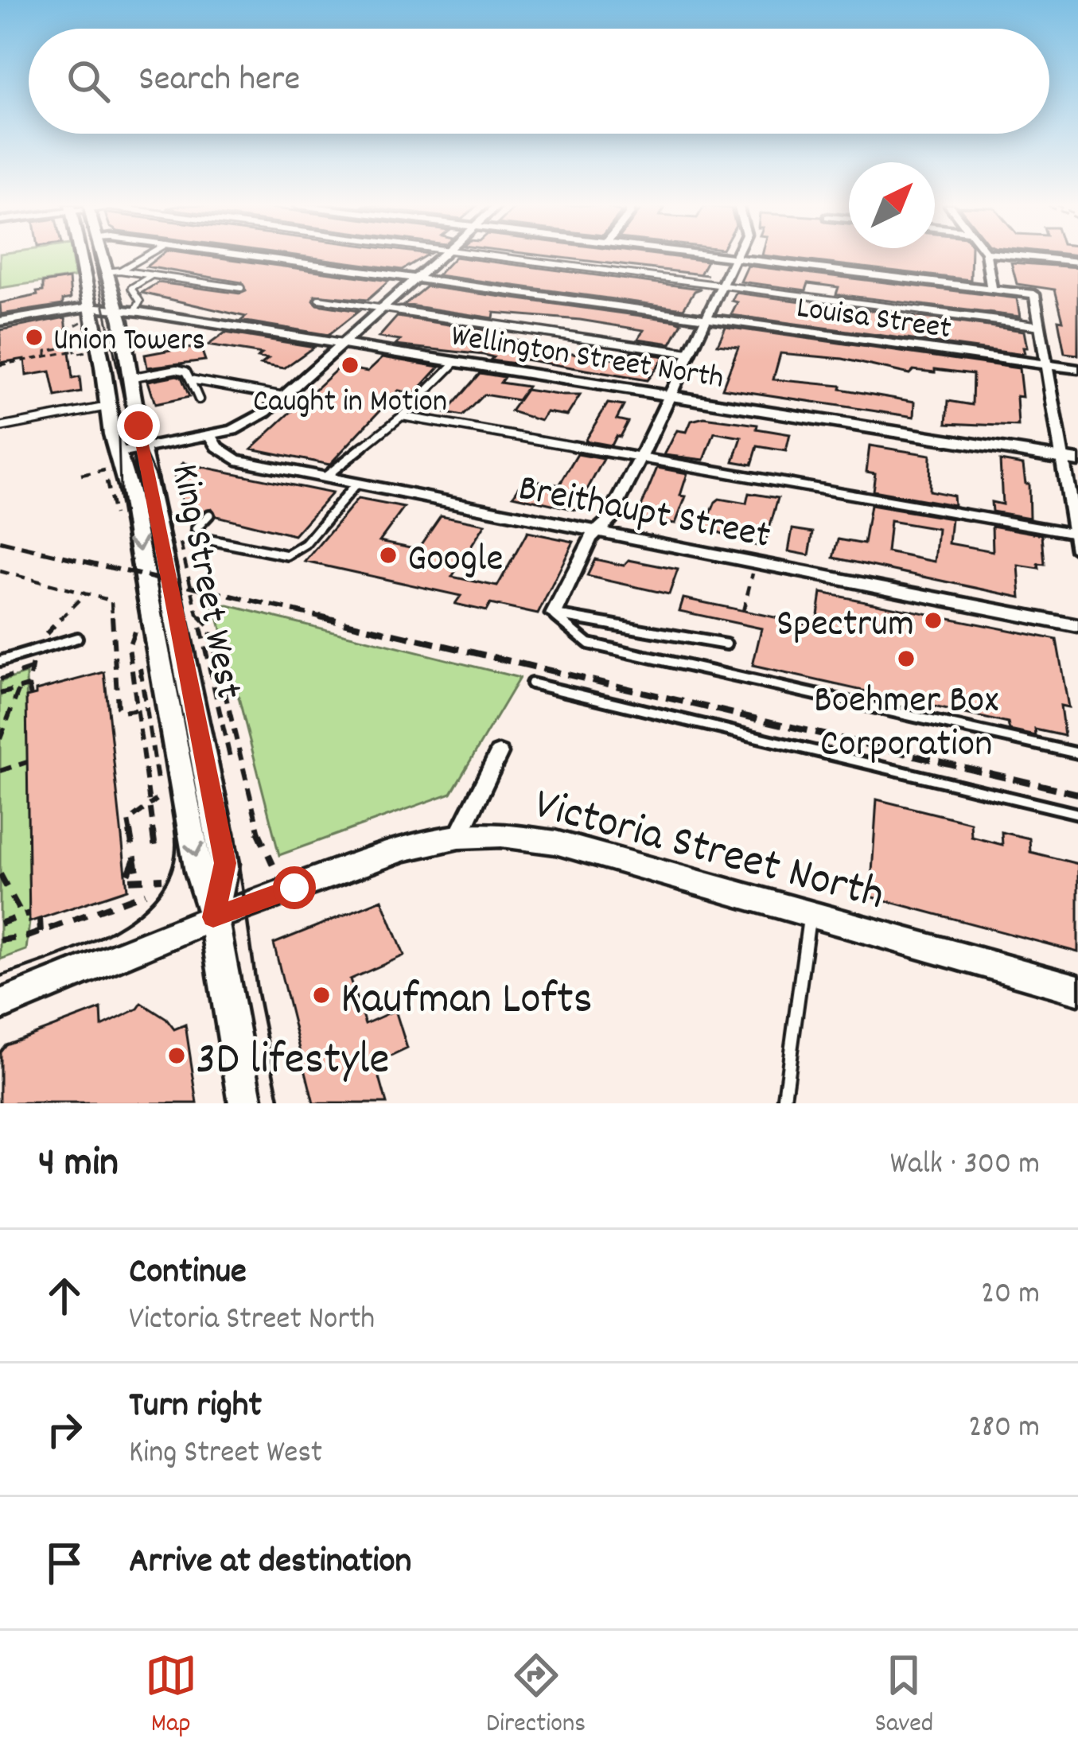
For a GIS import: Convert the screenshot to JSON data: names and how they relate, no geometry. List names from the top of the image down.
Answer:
{
  "streets": {
    "main road": ["King Street West", "Victoria Street North"],
    "street": ["Louisa Street", "Wellington Street North", "Breithaupt Street"]
  },
  "crossings": [
    ["Wellington Street North", "King Street West"],
    ["King Street West", "Victoria Street North"]
  ],
  "places": [
    "Union Towers",
    "Caught in Motion",
    "Google",
    "Spectrum",
    "Boehmer Box Corporation",
    "Kaufman Lofts",
    "3D lifestyle"
  ],
  "north": "top right",
  "page": {
    "search": "Search here",
    "heading": ["4 min", "Walk · 300 m"],
    "list": [
      ["Continue", "Victoria Street North", "20 m"],
      ["Turn right", "King Street West", "280 m"],
      "Arrive at destination"
    ],
    "nav": ["Map", "Directions", "Saved"]
  }
}
